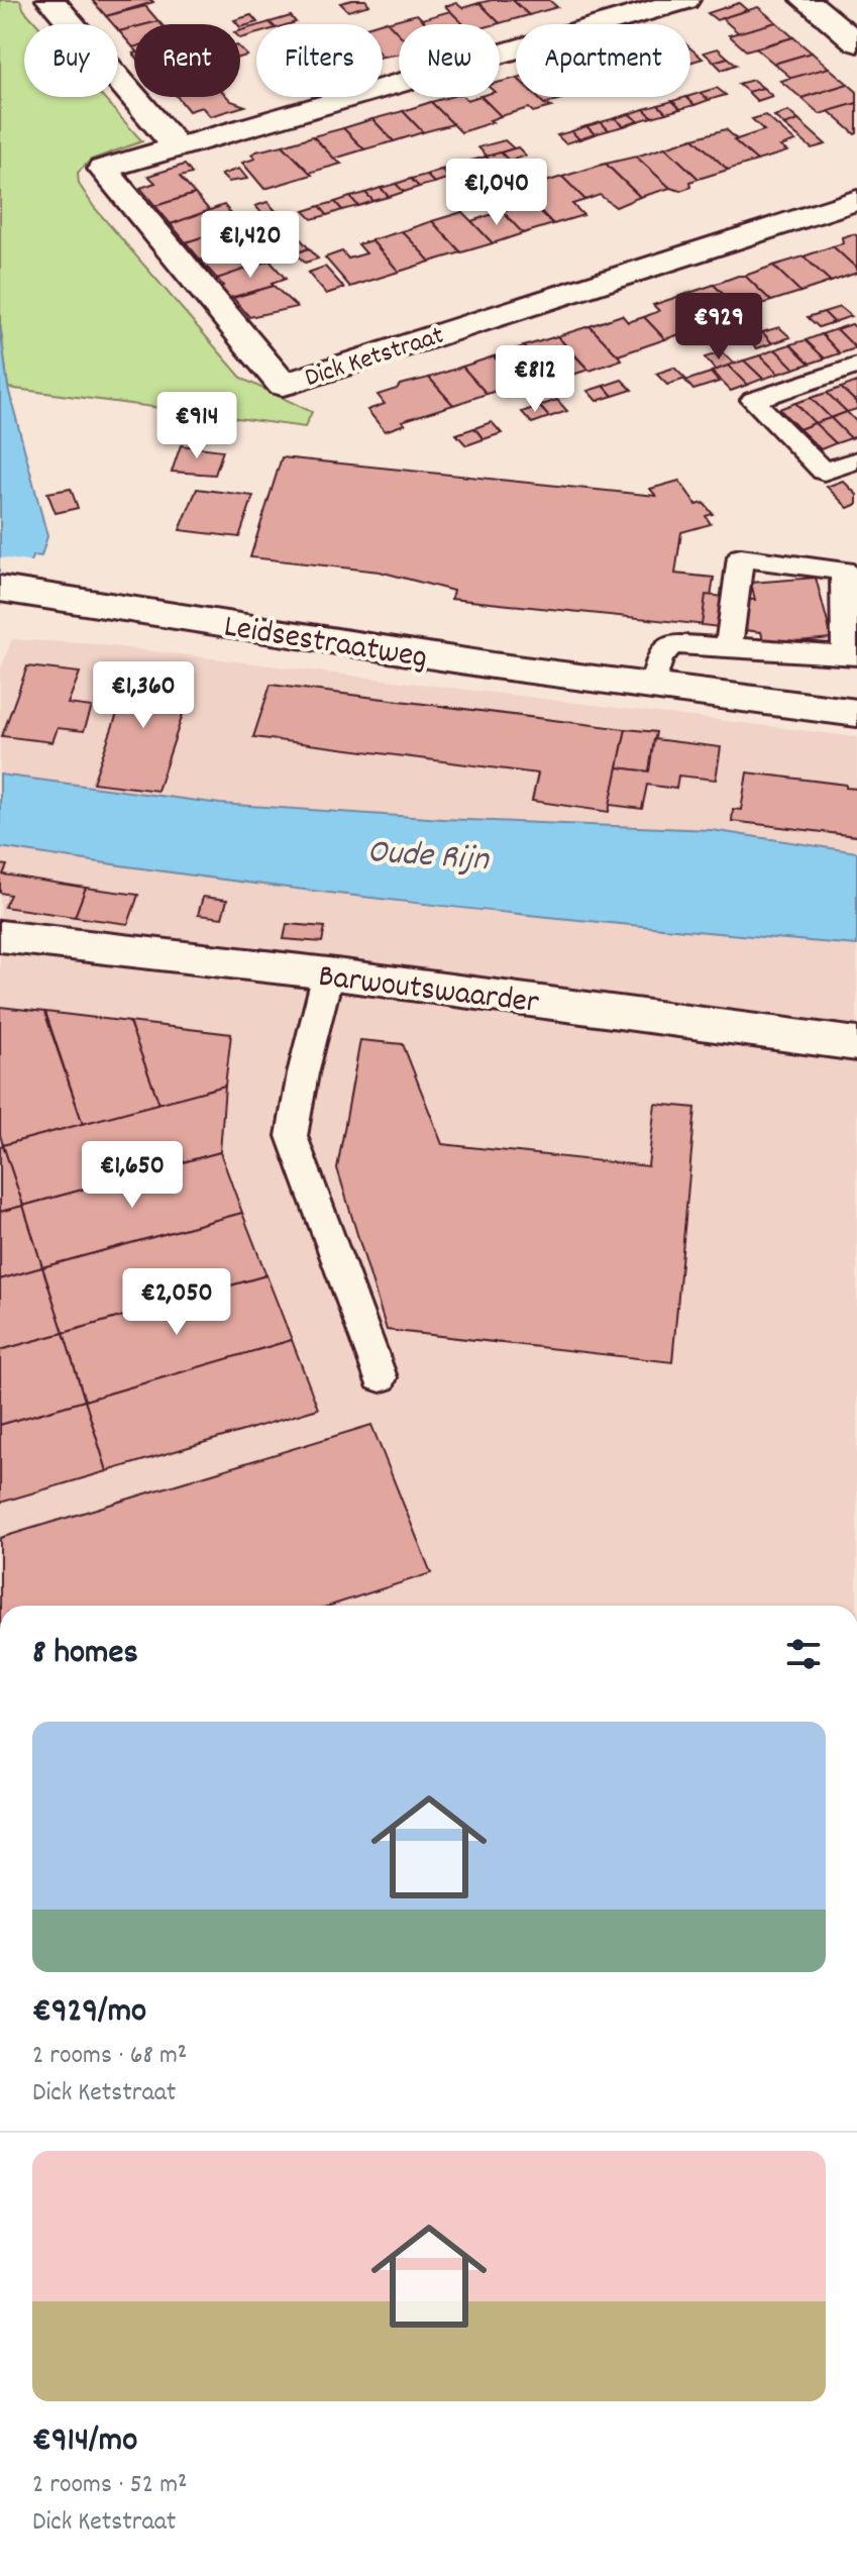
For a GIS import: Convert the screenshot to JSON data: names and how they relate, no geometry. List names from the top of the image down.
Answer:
{
  "streets": {
    "street": ["Dick Ketstraat", "Leidsestraatweg", "Barwoutswaarder"]
  },
  "water": ["Oude Rijn"],
  "page": {
    "chip": [
      "Buy",
      "Rent",
      "Filters",
      "New",
      "Apartment"
    ],
    "price": [
      "€1,040",
      "€1,420",
      "€929",
      "€812",
      "€914",
      "€1,360",
      "€1,650",
      "€2,050"
    ],
    "heading": "8 homes",
    "list": [
      {
        "name": "€929/mo",
        "note": "2 rooms · 68 m² · Dick Ketstraat"
      },
      {
        "name": "€914/mo",
        "note": "2 rooms · 52 m² · Dick Ketstraat"
      }
    ]
  }
}
